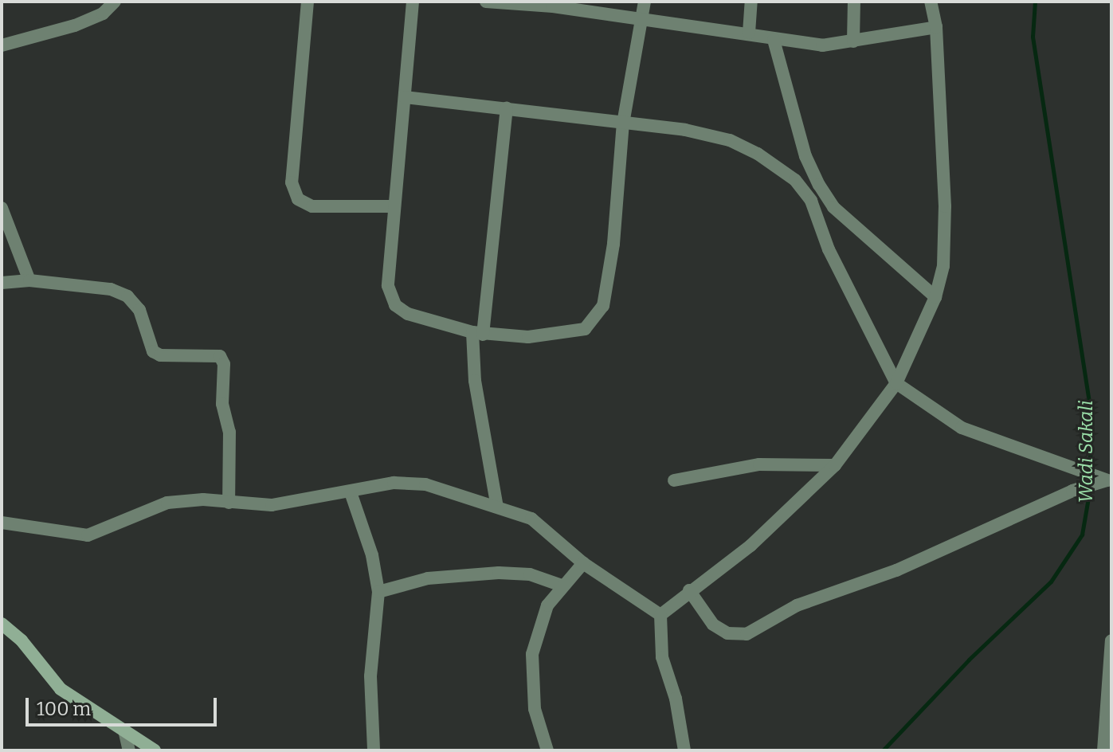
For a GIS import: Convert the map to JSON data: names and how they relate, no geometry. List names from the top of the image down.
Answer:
{
  "water": ["Wadi Sakali"],
  "scale_bar": "100 m"
}
